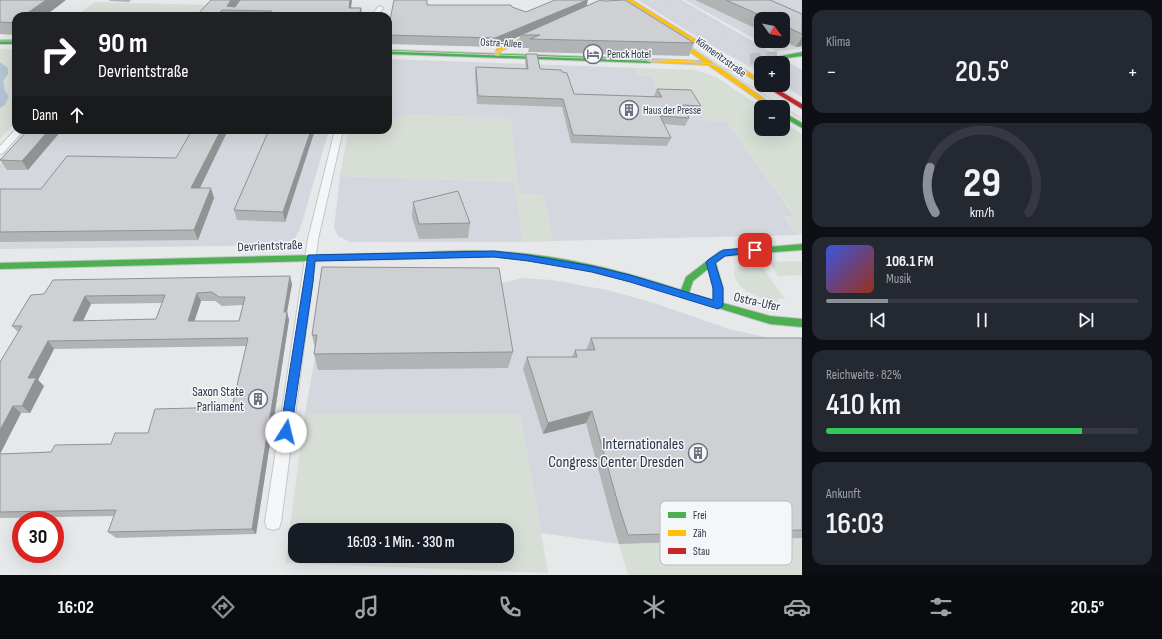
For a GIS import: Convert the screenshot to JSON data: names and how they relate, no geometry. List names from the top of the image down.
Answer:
{
  "streets": {
    "main road": [
      "Ostra-Allee",
      "Könneritzstraße",
      "Devrientstraße",
      "Ostra-Ufer"
    ]
  },
  "crossings": [
    ["Ostra-Allee", "Könneritzstraße"],
    ["Devrientstraße", "Ostra-Ufer"]
  ],
  "places": {
    "hotel": ["Penck Hotel"],
    "building": ["Haus der Presse", "Saxon State Parliament", "Internationales Congress Center Dresden"]
  },
  "legend": ["Frei", "Zäh", "Stau"],
  "north": "bottom right",
  "page": {
    "tile": [
      "Klima",
      ["Reichweite · 82%", "410 km"],
      ["Ankunft", "16:03"]
    ],
    "map_buttons": ["+", "−"],
    "turn": ["90 m", "Devrientstraße"],
    "heat": ["−", "20.5°", "+"],
    "then": "Dann",
    "song": ["106.1 FM", "Musik"],
    "limit": "30",
    "trip": "16:03 · 1 Min. · 330 m",
    "tabs": ["16:02", "20.5°"],
    "gauge": ["29", "km/h"]
  }
}
